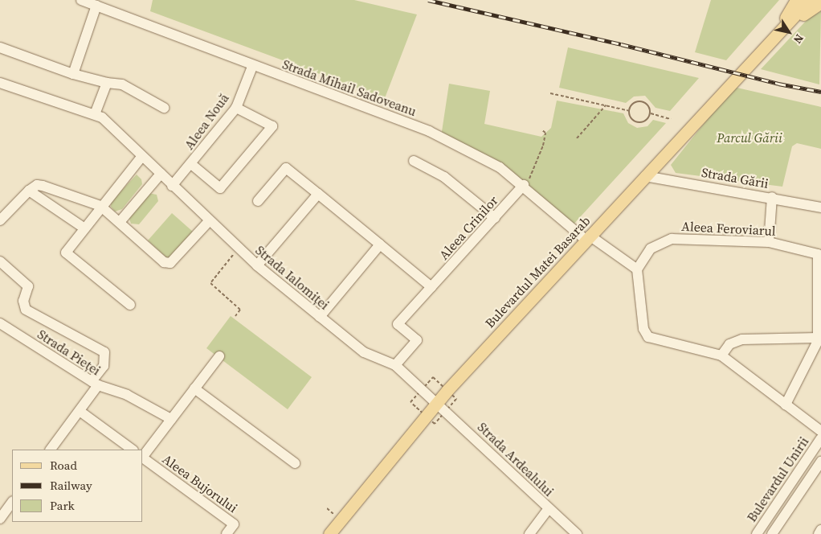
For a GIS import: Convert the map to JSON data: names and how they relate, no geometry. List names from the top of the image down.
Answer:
{
  "streets": {
    "main road": ["Bulevardul Matei Basarab"],
    "street": [
      "Strada Mihail Sadoveanu",
      "Aleea Nouă",
      "Strada Gării",
      "Aleea Crinilor",
      "Aleea Feroviarul",
      "Strada Ialomiței",
      "Strada Pieței",
      "Strada Ardealului",
      "Bulevardul Unirii",
      "Aleea Bujorului"
    ]
  },
  "crossings": [
    ["Strada Mihail Sadoveanu", "Aleea Nouă"],
    ["Strada Mihail Sadoveanu", "Aleea Crinilor"],
    ["Strada Mihail Sadoveanu", "Bulevardul Matei Basarab"],
    ["Aleea Nouă", "Strada Ialomiței"],
    ["Strada Gării", "Bulevardul Matei Basarab"],
    ["Aleea Crinilor", "Strada Ialomiței"],
    ["Bulevardul Matei Basarab", "Strada Ialomiței"],
    ["Bulevardul Matei Basarab", "Strada Ardealului"],
    ["Strada Ialomiței", "Strada Ardealului"]
  ],
  "parks": ["Parcul Gării"],
  "legend": ["Road", "Railway", "Park"],
  "north": "bottom right"
}
